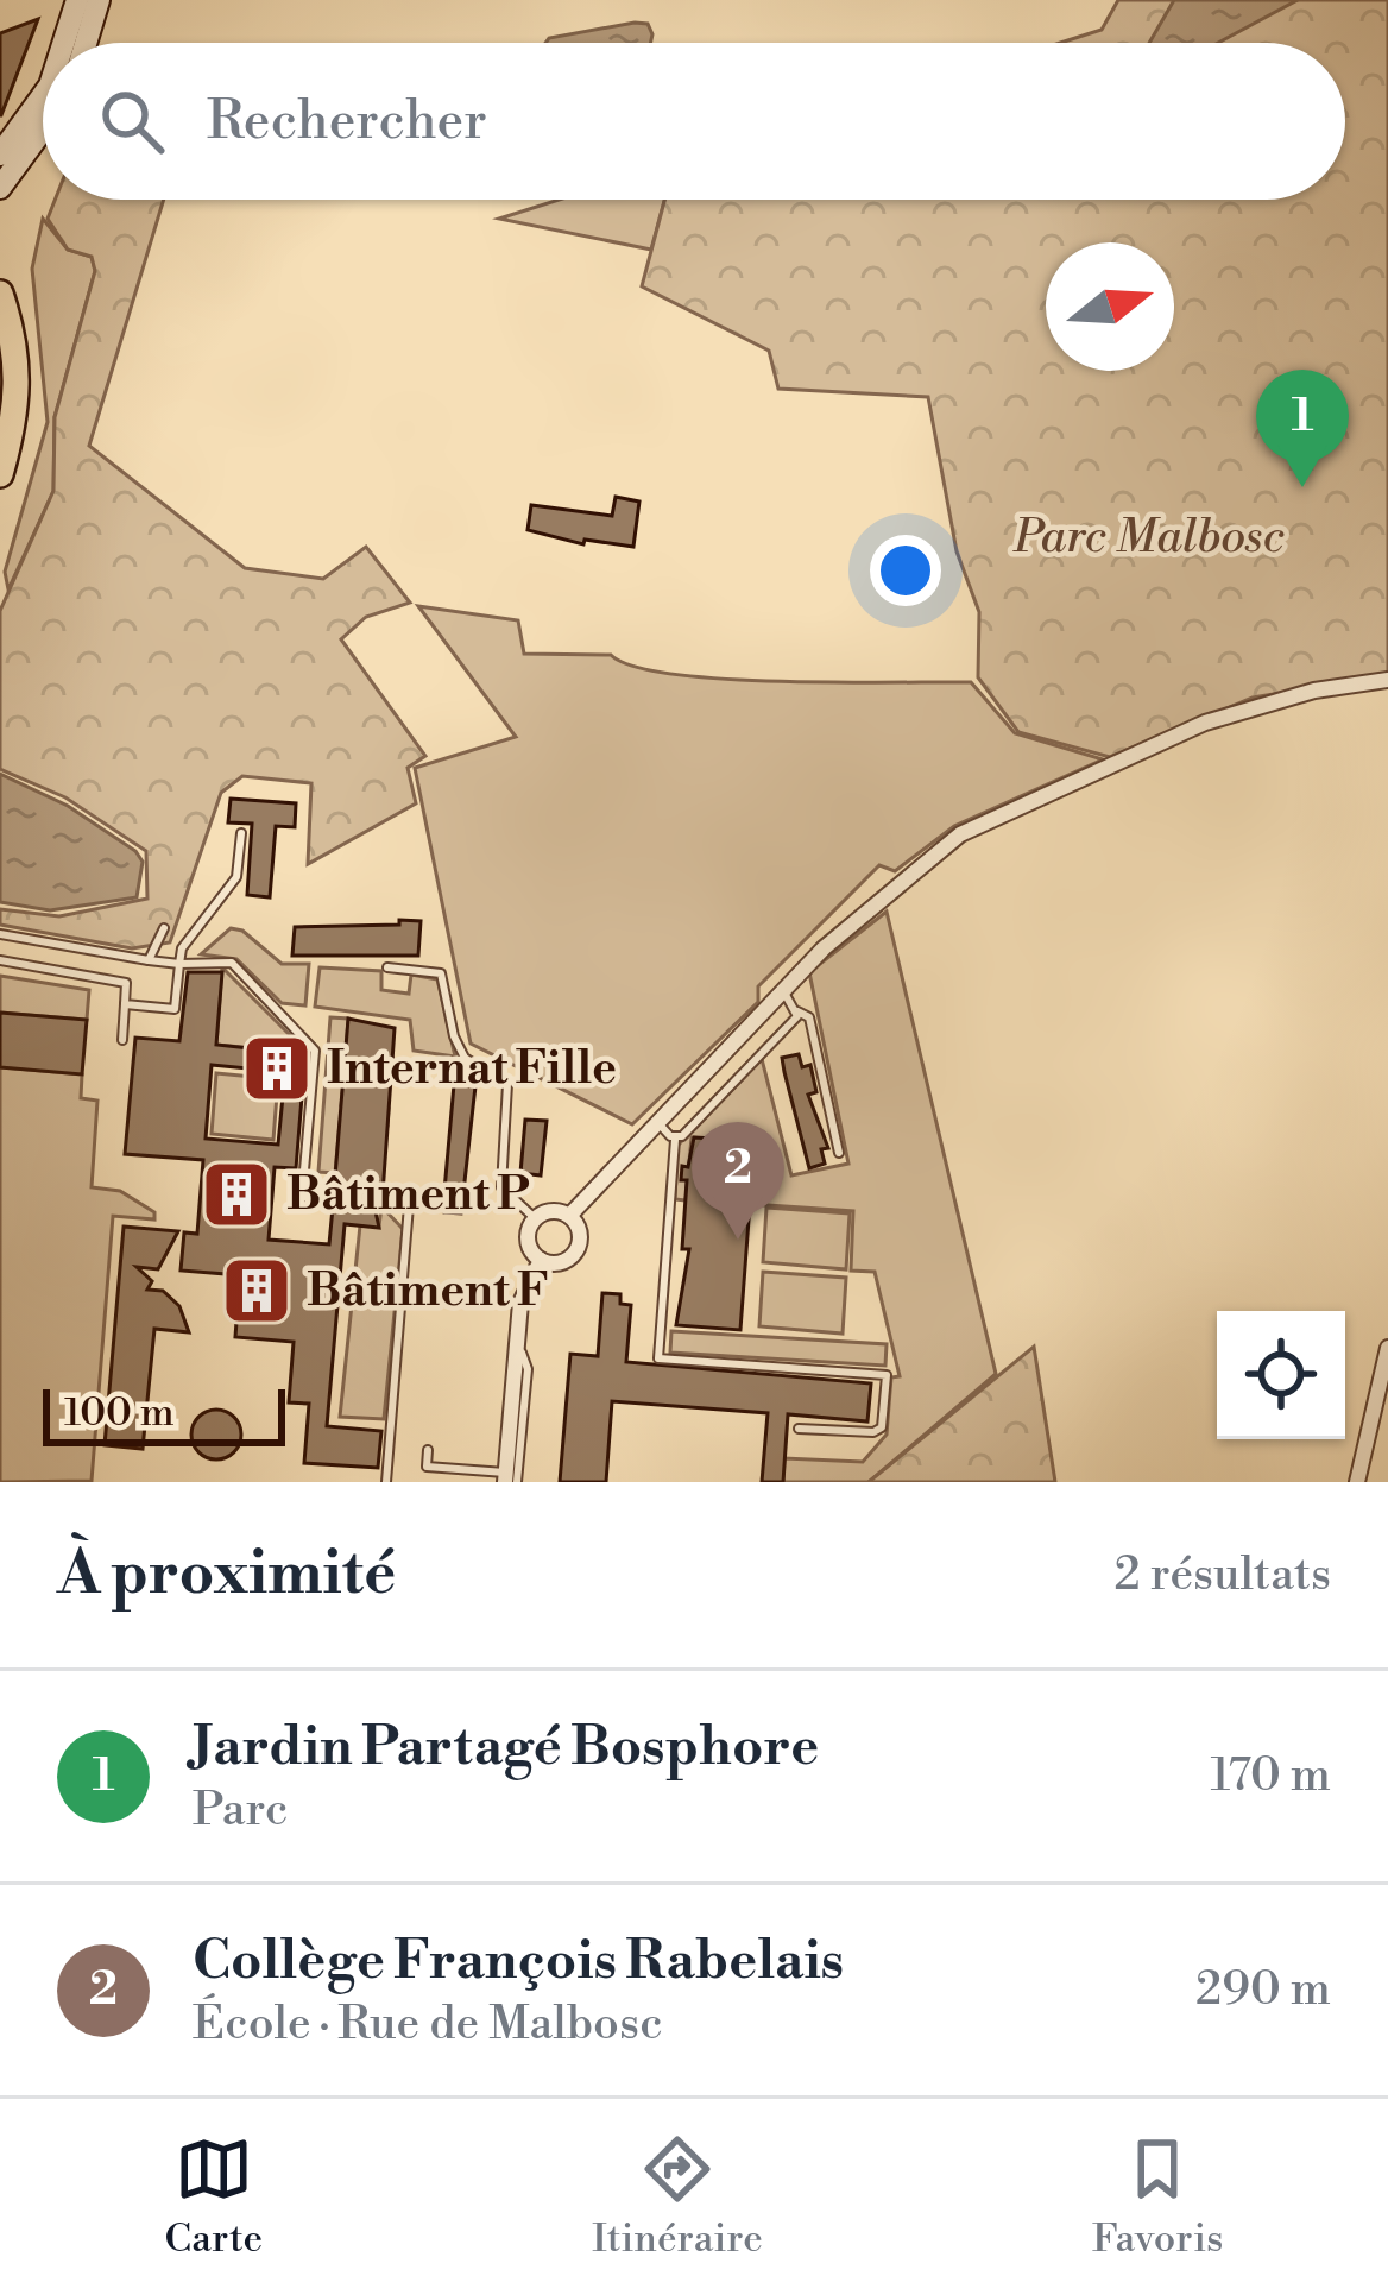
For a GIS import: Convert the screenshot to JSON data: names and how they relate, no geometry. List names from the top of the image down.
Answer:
{
  "parks": ["Parc Malbosc"],
  "places": {
    "building": ["Internat Fille", "Bâtiment P", "Bâtiment F"]
  },
  "scale_bar": "100 m",
  "north": "right",
  "page": {
    "search": "Rechercher",
    "pins": ["1", "2"],
    "scale": "100 m",
    "heading": ["À proximité", "2 résultats"],
    "list": [
      {
        "mark": "1",
        "name": "Jardin Partagé Bosphore",
        "note": "Parc",
        "value": "170 m"
      },
      {
        "mark": "2",
        "name": "Collège François Rabelais",
        "note": "École · Rue de Malbosc",
        "value": "290 m"
      }
    ],
    "nav": ["Carte", "Itinéraire", "Favoris"]
  }
}
